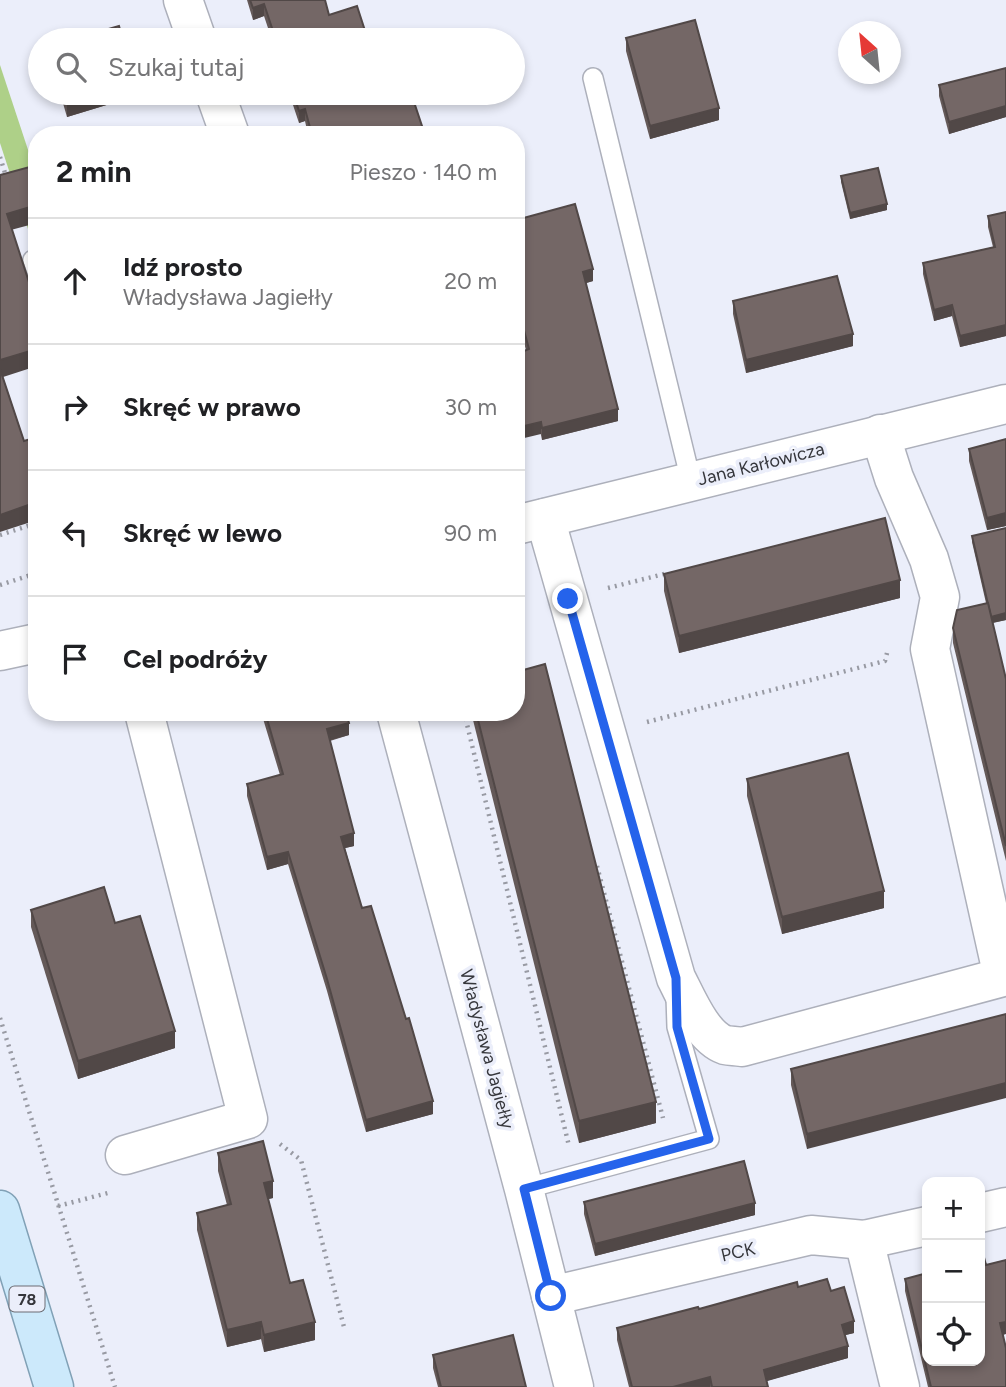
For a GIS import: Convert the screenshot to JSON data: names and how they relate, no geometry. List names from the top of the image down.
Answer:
{
  "streets": {
    "main road": ["78"],
    "street": ["Jana Karłowicza", "Władysława Jagiełły", "PCK"]
  },
  "crossings": [
    ["Władysława Jagiełły", "PCK"]
  ],
  "north": "top left",
  "page": {
    "search": "Szukaj tutaj",
    "heading": ["2 min", "Pieszo · 140 m"],
    "list": [
      ["Idź prosto", "Władysława Jagiełły", "20 m"],
      ["Skręć w prawo", "30 m"],
      ["Skręć w lewo", "90 m"],
      "Cel podróży"
    ],
    "map_buttons": ["+", "−"]
  }
}
